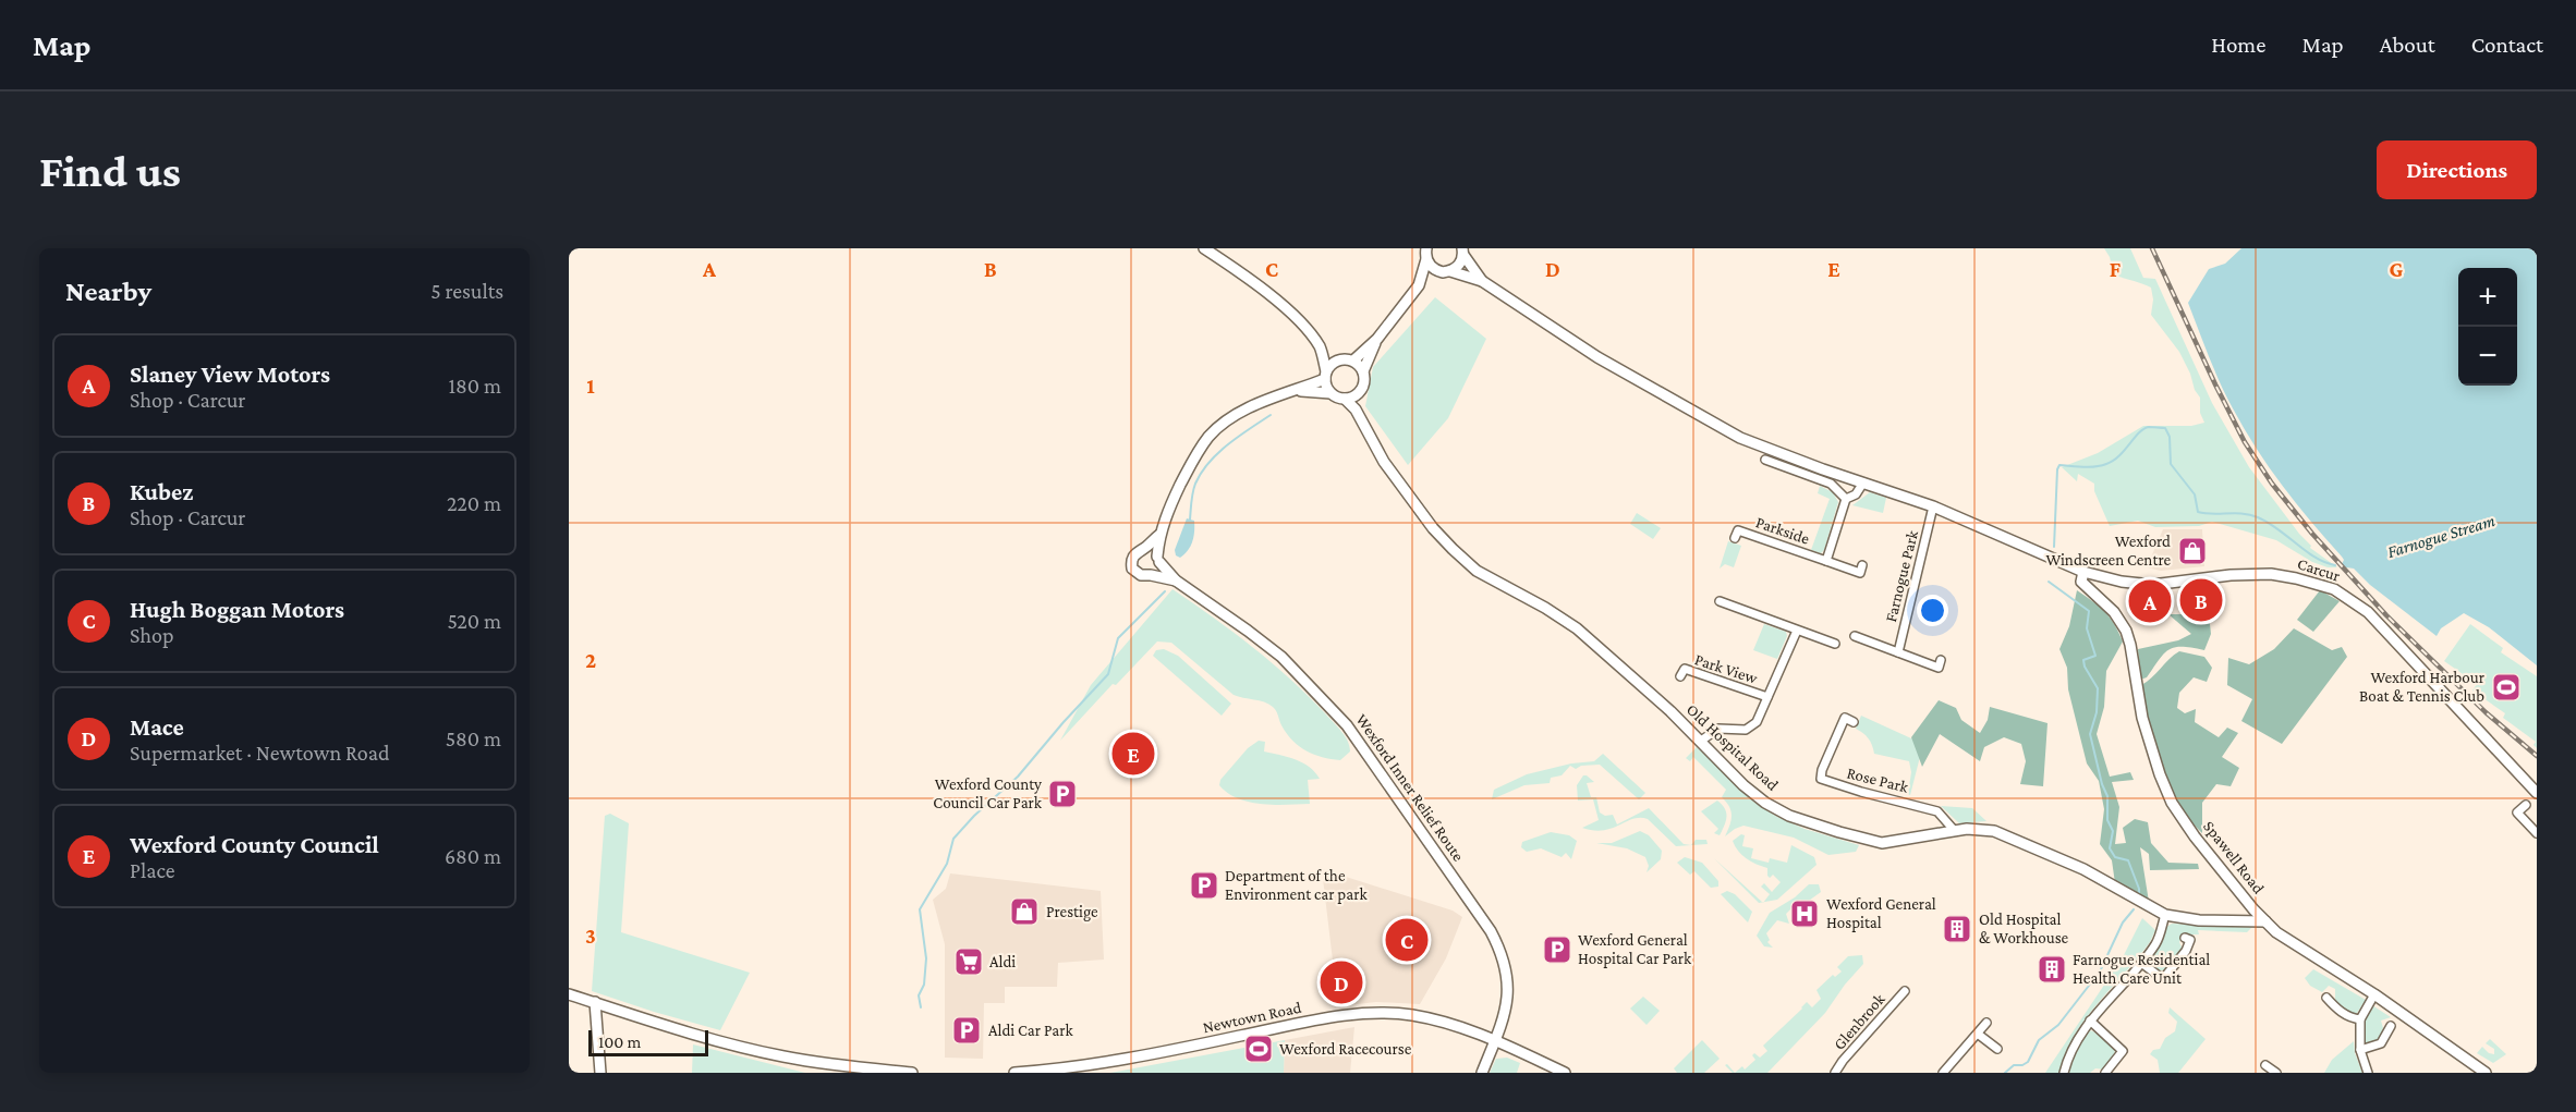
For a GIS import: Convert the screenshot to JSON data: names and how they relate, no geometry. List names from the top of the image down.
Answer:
{
  "streets": {
    "street": [
      "Parkside",
      "Carcur",
      "Farnogue Park",
      "Park View",
      "Old Hospital Road",
      "Rose Park",
      "Wexford Inner Relief Route",
      "Spawell Road",
      "Newtown Road",
      "Glenbrook"
    ]
  },
  "crossings": [
    ["Parkside", "Carcur"],
    ["Carcur", "Farnogue Park"],
    ["Carcur", "Spawell Road"],
    ["Park View", "Old Hospital Road"],
    ["Old Hospital Road", "Rose Park"],
    ["Old Hospital Road", "Spawell Road"],
    ["Wexford Inner Relief Route", "Newtown Road"]
  ],
  "water": ["Farnogue Stream"],
  "places": {
    "shop": ["Wexford Windscreen Centre", "Prestige"],
    "sports": ["Wexford Harbour Boat & Tennis Club", "Wexford Racecourse"],
    "parking": [
      "Wexford County Council Car Park",
      "Department of the Environment car park",
      "Wexford General Hospital Car Park",
      "Aldi Car Park"
    ],
    "hospital": ["Wexford General Hospital"],
    "building": ["Old Hospital & Workhouse", "Farnogue Residential Health Care Unit"],
    "supermarket": ["Aldi"]
  },
  "scale_bar": "100 m",
  "page": {
    "header": "Map",
    "nav": [
      "Home",
      "Map",
      "About",
      "Contact"
    ],
    "buttons": "Directions",
    "title": "Find us",
    "heading": ["Nearby", "5 results"],
    "map_buttons": ["+", "−"],
    "list": [
      {
        "mark": "A",
        "name": "Slaney View Motors",
        "note": "Shop · Carcur",
        "value": "180 m"
      },
      {
        "mark": "B",
        "name": "Kubez",
        "note": "Shop · Carcur",
        "value": "220 m"
      },
      {
        "mark": "C",
        "name": "Hugh Boggan Motors",
        "note": "Shop",
        "value": "520 m"
      },
      {
        "mark": "D",
        "name": "Mace",
        "note": "Supermarket · Newtown Road",
        "value": "580 m"
      },
      {
        "mark": "E",
        "name": "Wexford County Council",
        "note": "Place",
        "value": "680 m"
      }
    ],
    "pins": [
      "B",
      "A",
      "E",
      "C",
      "D"
    ],
    "scale": "100 m"
  },
  "grid": {
    "columns": [
      "A",
      "B",
      "C",
      "D",
      "E",
      "F",
      "G"
    ],
    "rows": ["1", "2", "3"]
  }
}
